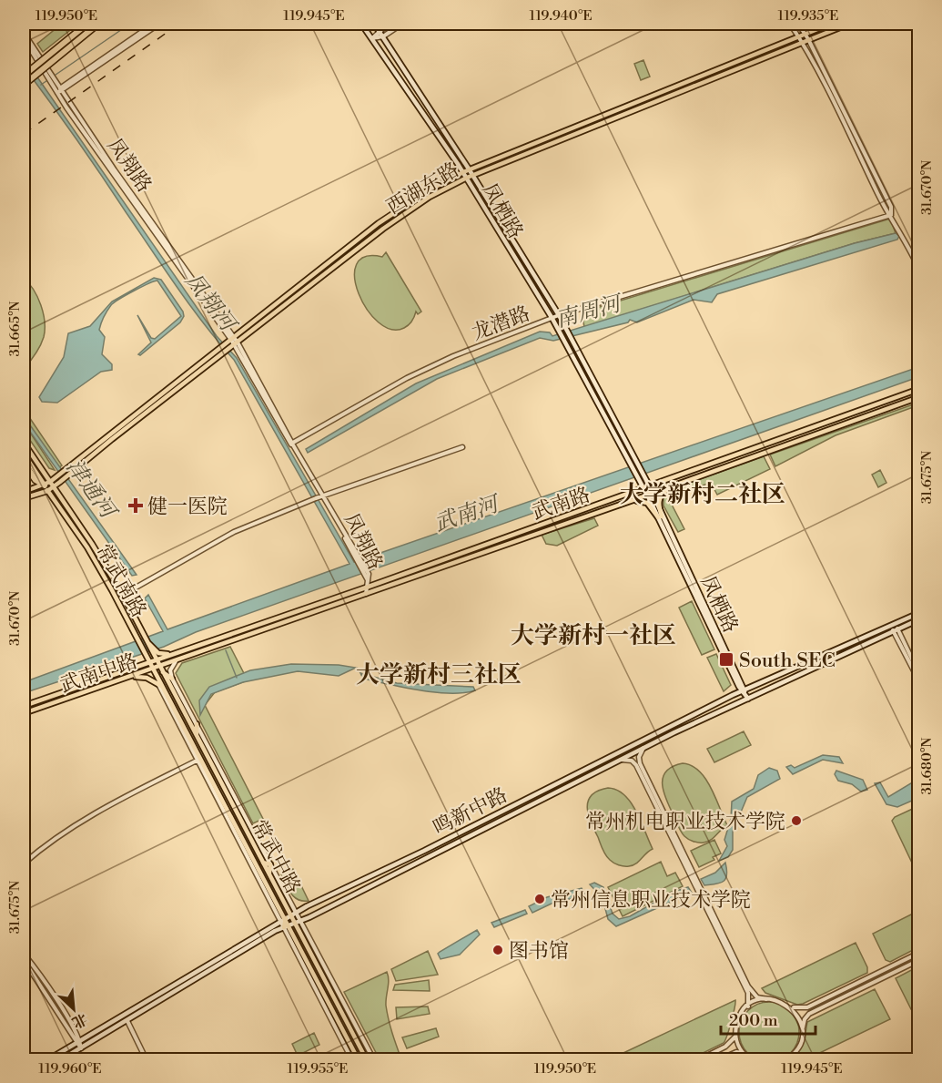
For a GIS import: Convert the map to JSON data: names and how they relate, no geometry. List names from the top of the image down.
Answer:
{
  "streets": {
    "main road": [
      "西湖东路",
      "凤栖路",
      "武南路",
      "常武南路",
      "武南中路",
      "鸣新中路",
      "常武中路"
    ],
    "street": ["凤翔路", "龙潜路"]
  },
  "crossings": [
    ["凤翔路", "西湖东路"],
    ["凤翔路", "龙潜路"],
    ["凤翔路", "武南路"],
    ["西湖东路", "凤栖路"],
    ["西湖东路", "常武南路"],
    ["凤栖路", "龙潜路"],
    ["凤栖路", "武南路"],
    ["凤栖路", "鸣新中路"],
    ["武南路", "武南中路"],
    ["武南路", "常武中路"],
    ["武南中路", "常武中路"],
    ["鸣新中路", "常武中路"]
  ],
  "districts": ["大学新村二社区", "大学新村一社区", "大学新村三社区"],
  "water": [
    "凤翔河",
    "南周河",
    "津通河",
    "武南河"
  ],
  "places": {
    "health": ["健一医院"],
    "transit": ["South SEC"],
    "other": ["常州机电职业技术学院", "常州信息职业技术学院", "图书馆"]
  },
  "scale_bar": "200 m",
  "north": "bottom right",
  "coordinates": [
    "119.950°E",
    "119.945°E",
    "119.940°E",
    "119.935°E",
    "31.670°N",
    "31.665°N",
    "31.675°N",
    "31.680°N",
    "119.960°E",
    "119.955°E"
  ]
}
